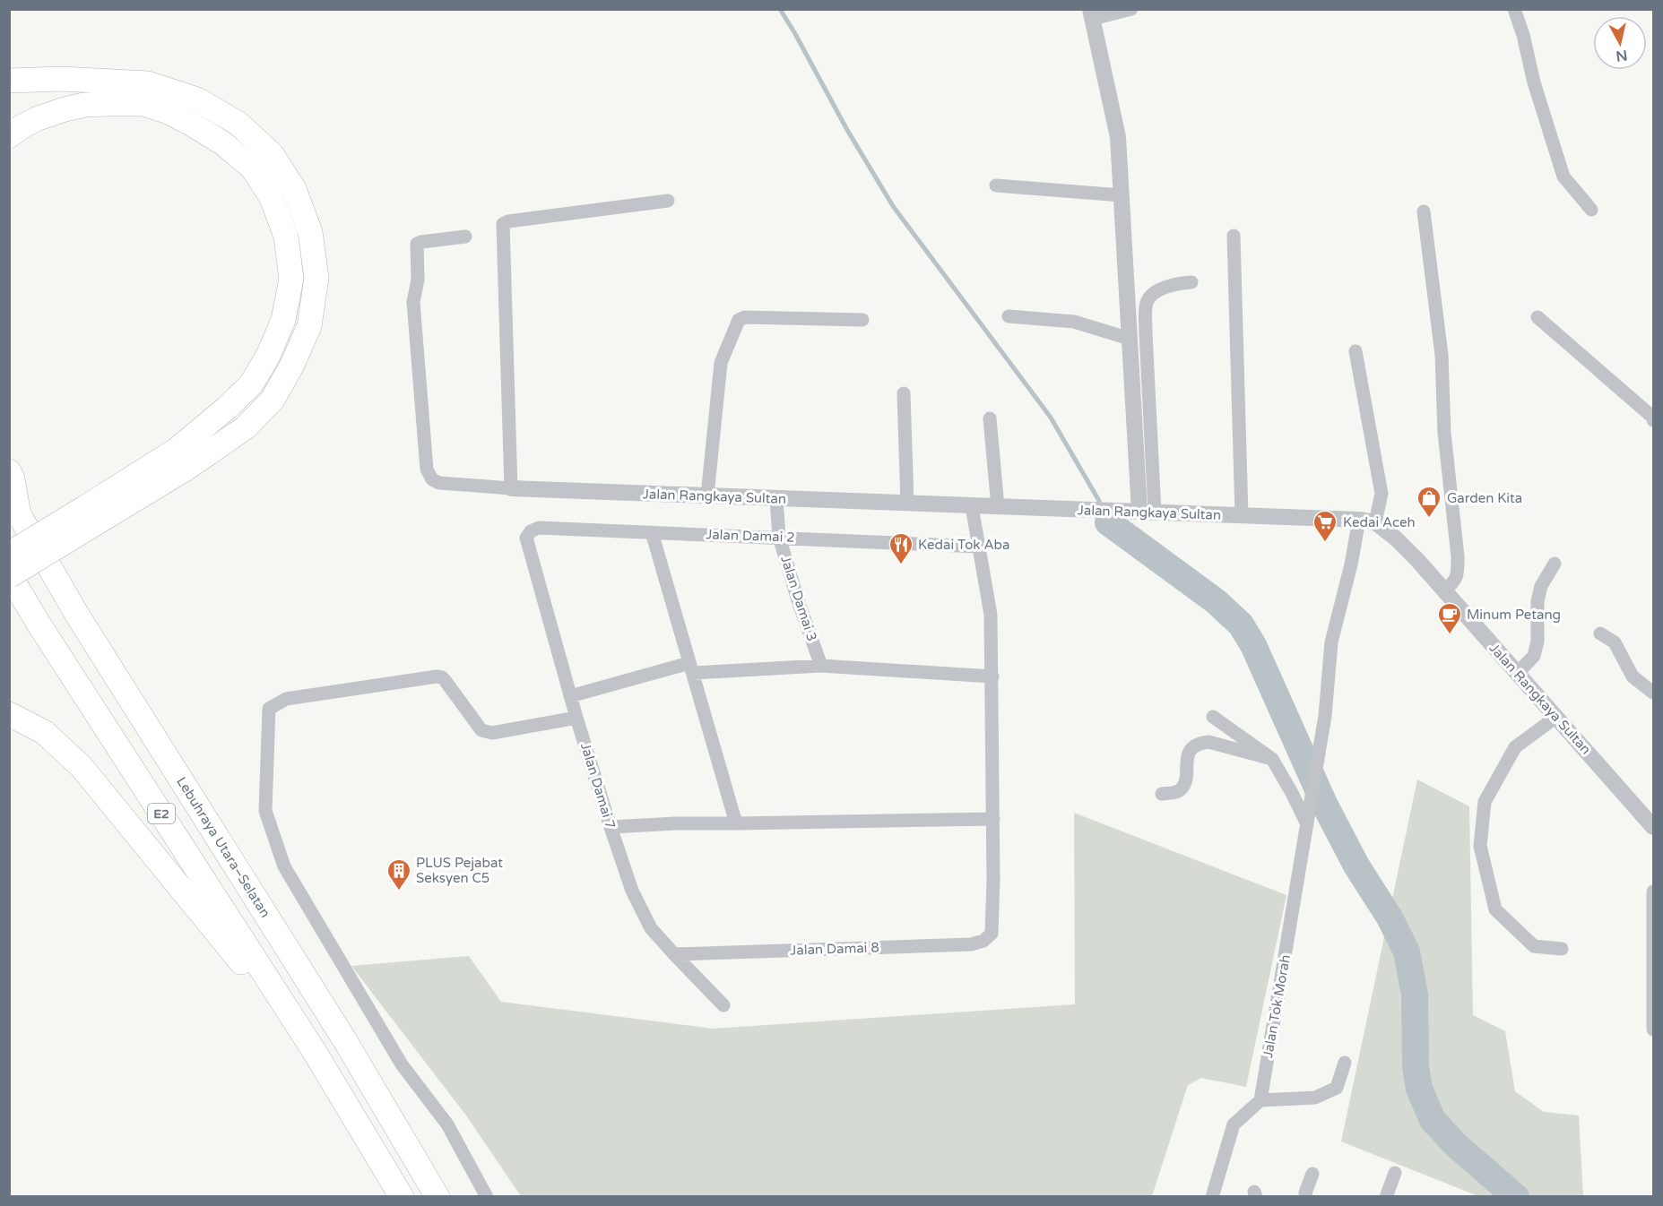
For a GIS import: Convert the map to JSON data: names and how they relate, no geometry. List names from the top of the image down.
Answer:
{
  "streets": {
    "highway": ["E2", "Lebuhraya Utara–Selatan"],
    "street": [
      "Jalan Rangkaya Sultan",
      "Jalan Damai 2",
      "Jalan Damai 3",
      "Jalan Damai 7",
      "Jalan Damai 8",
      "Jalan Tok Morah"
    ]
  },
  "crossings": [
    ["Jalan Rangkaya Sultan", "Jalan Damai 3"],
    ["Jalan Rangkaya Sultan", "Jalan Tok Morah"],
    ["Jalan Damai 2", "Jalan Damai 3"],
    ["Jalan Damai 2", "Jalan Damai 7"],
    ["Jalan Damai 7", "Jalan Damai 8"]
  ],
  "places": {
    "shop": ["Garden Kita"],
    "supermarket": ["Kedai Aceh"],
    "restaurant": ["Kedai Tok Aba"],
    "cafe": ["Minum Petang"],
    "building": ["PLUS Pejabat Seksyen C5"]
  },
  "north": "bottom"
}
